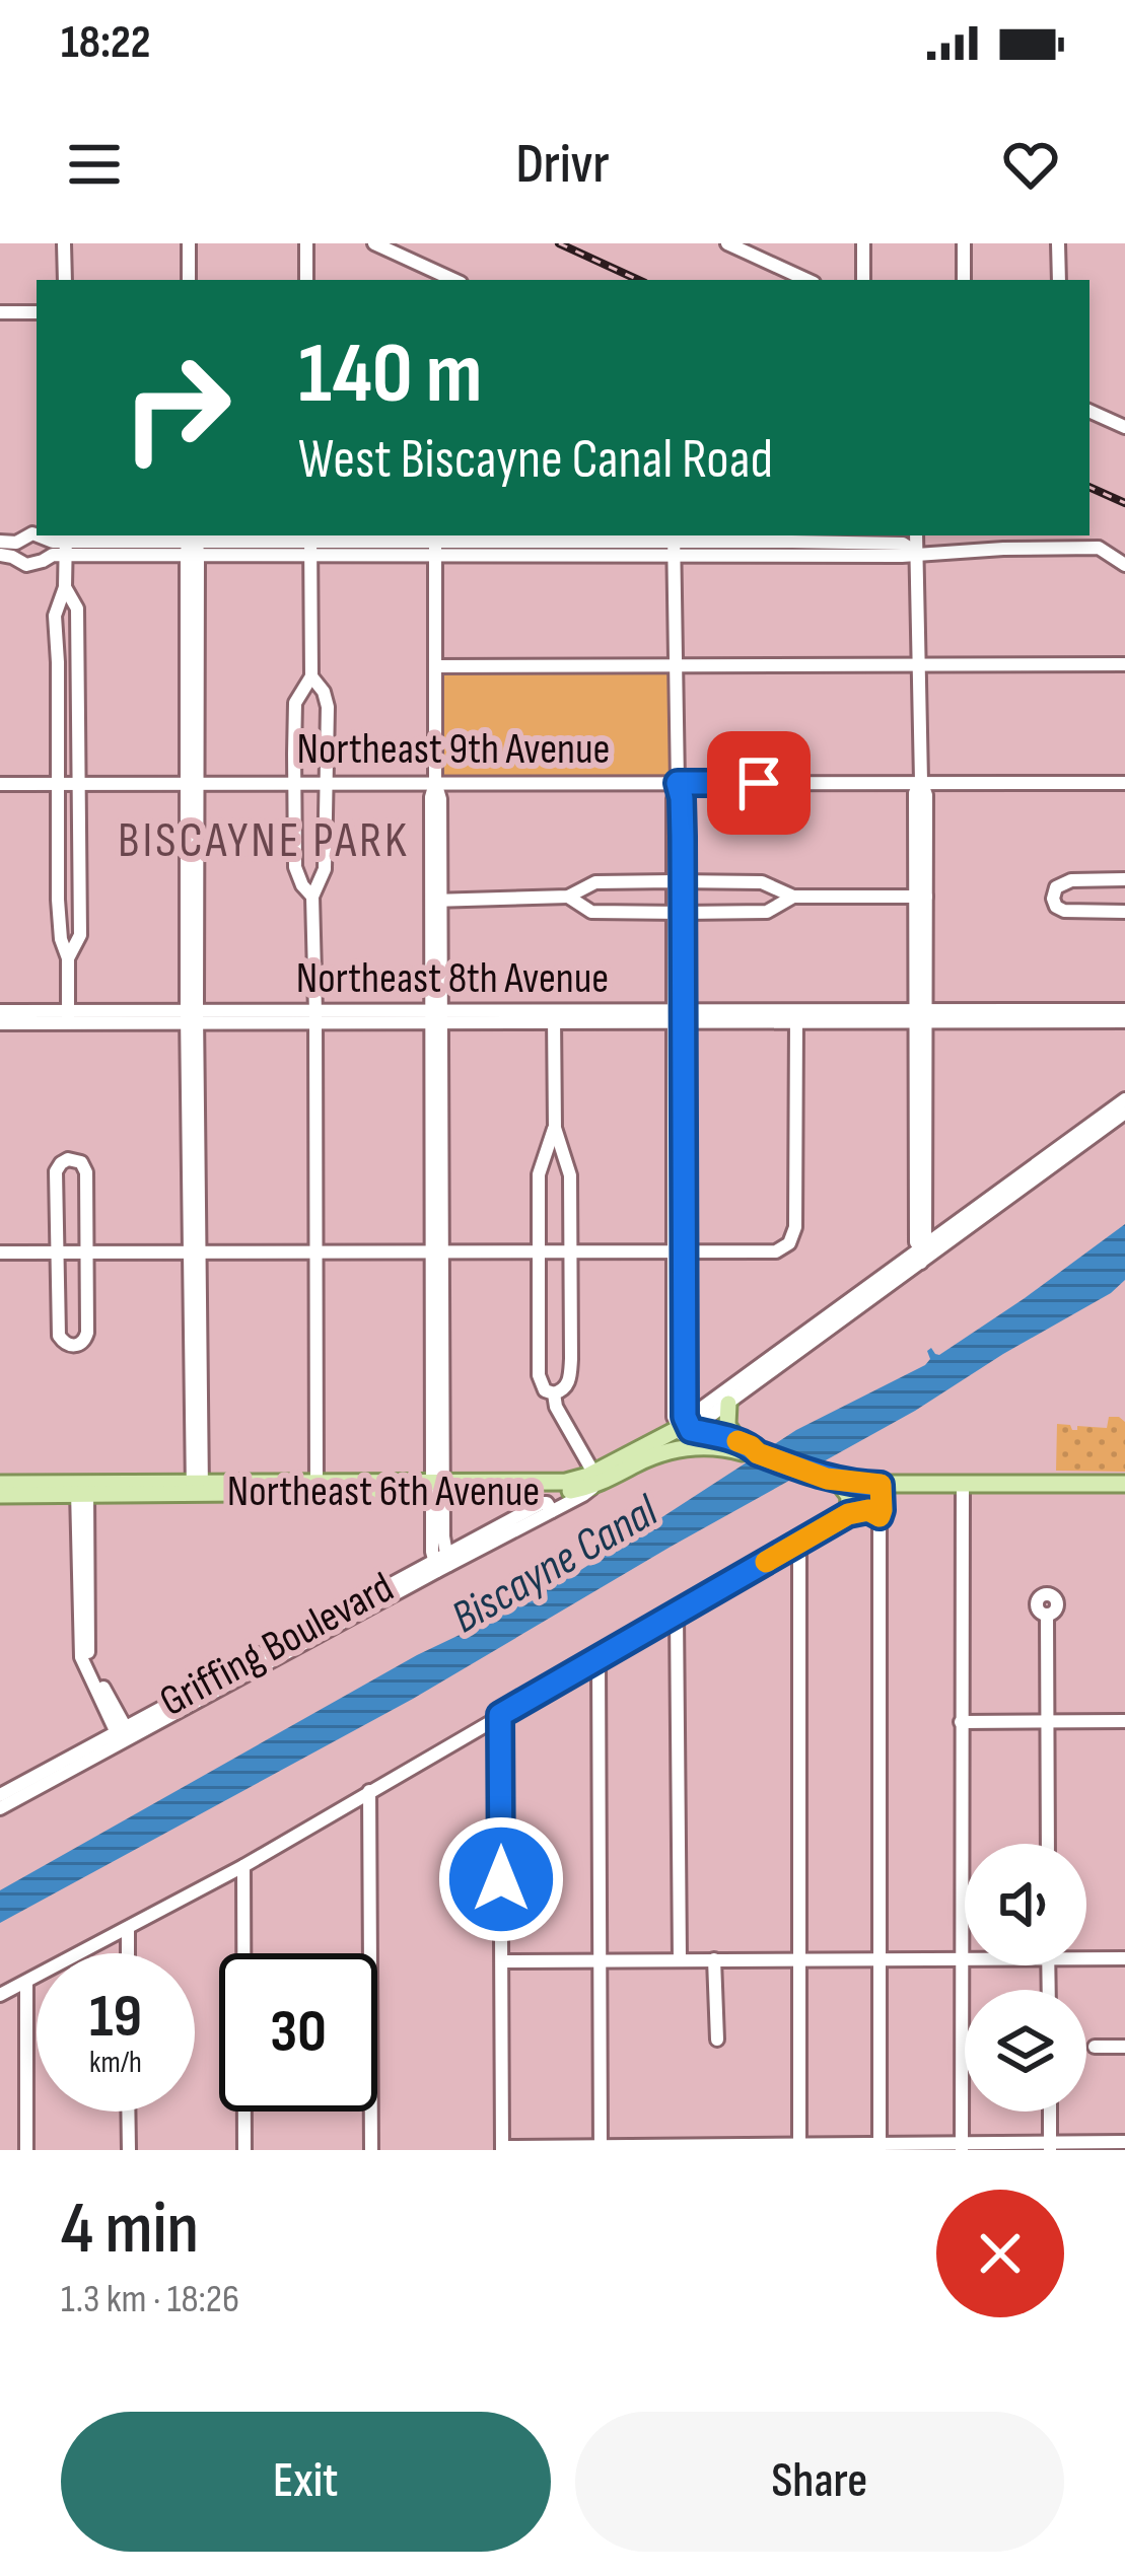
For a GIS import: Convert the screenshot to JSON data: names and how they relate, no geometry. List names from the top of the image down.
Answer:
{
  "streets": {
    "main road": ["Northeast 6th Avenue"],
    "street": ["Northeast 9th Avenue", "Northeast 8th Avenue", "Griffing Boulevard"]
  },
  "crossings": [
    ["Northeast 6th Avenue", "Griffing Boulevard"]
  ],
  "districts": ["BISCAYNE PARK"],
  "water": ["Biscayne Canal"],
  "page": {
    "status": "18:22",
    "header": "Drivr",
    "turn": ["140 m", "West Biscayne Canal Road"],
    "speed": "19 km/h",
    "limit": "30",
    "heading": ["4 min", "1.3 km · 18:26"],
    "buttons": ["Exit", "Share"]
  }
}
